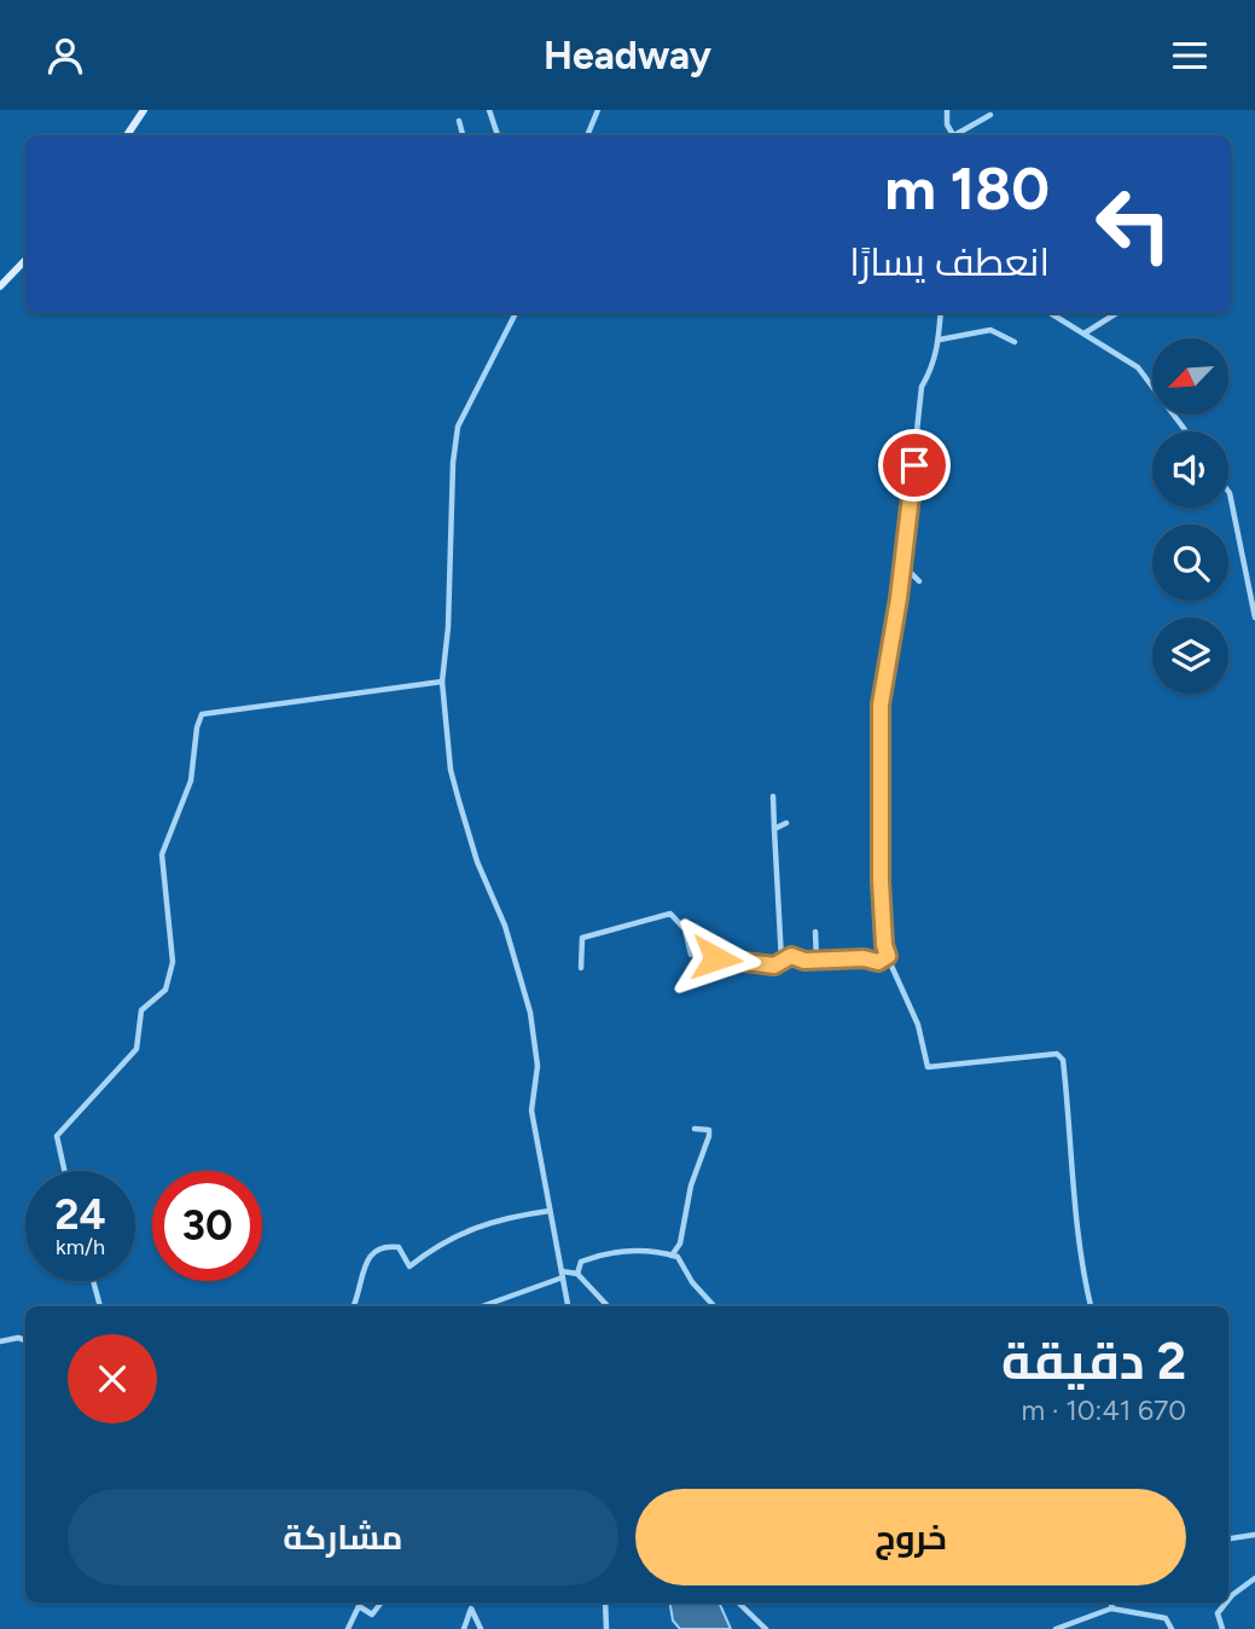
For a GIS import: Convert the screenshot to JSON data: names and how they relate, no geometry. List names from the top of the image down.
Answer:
{
  "north": "bottom left",
  "page": {
    "header": "Headway",
    "turn": ["180 m", "انعطف يسارًا"],
    "speed": "24 km/h",
    "limit": "30",
    "heading": ["2 دقيقة", "670 m · 10:41"],
    "buttons": ["خروج", "مشاركة"]
  }
}
